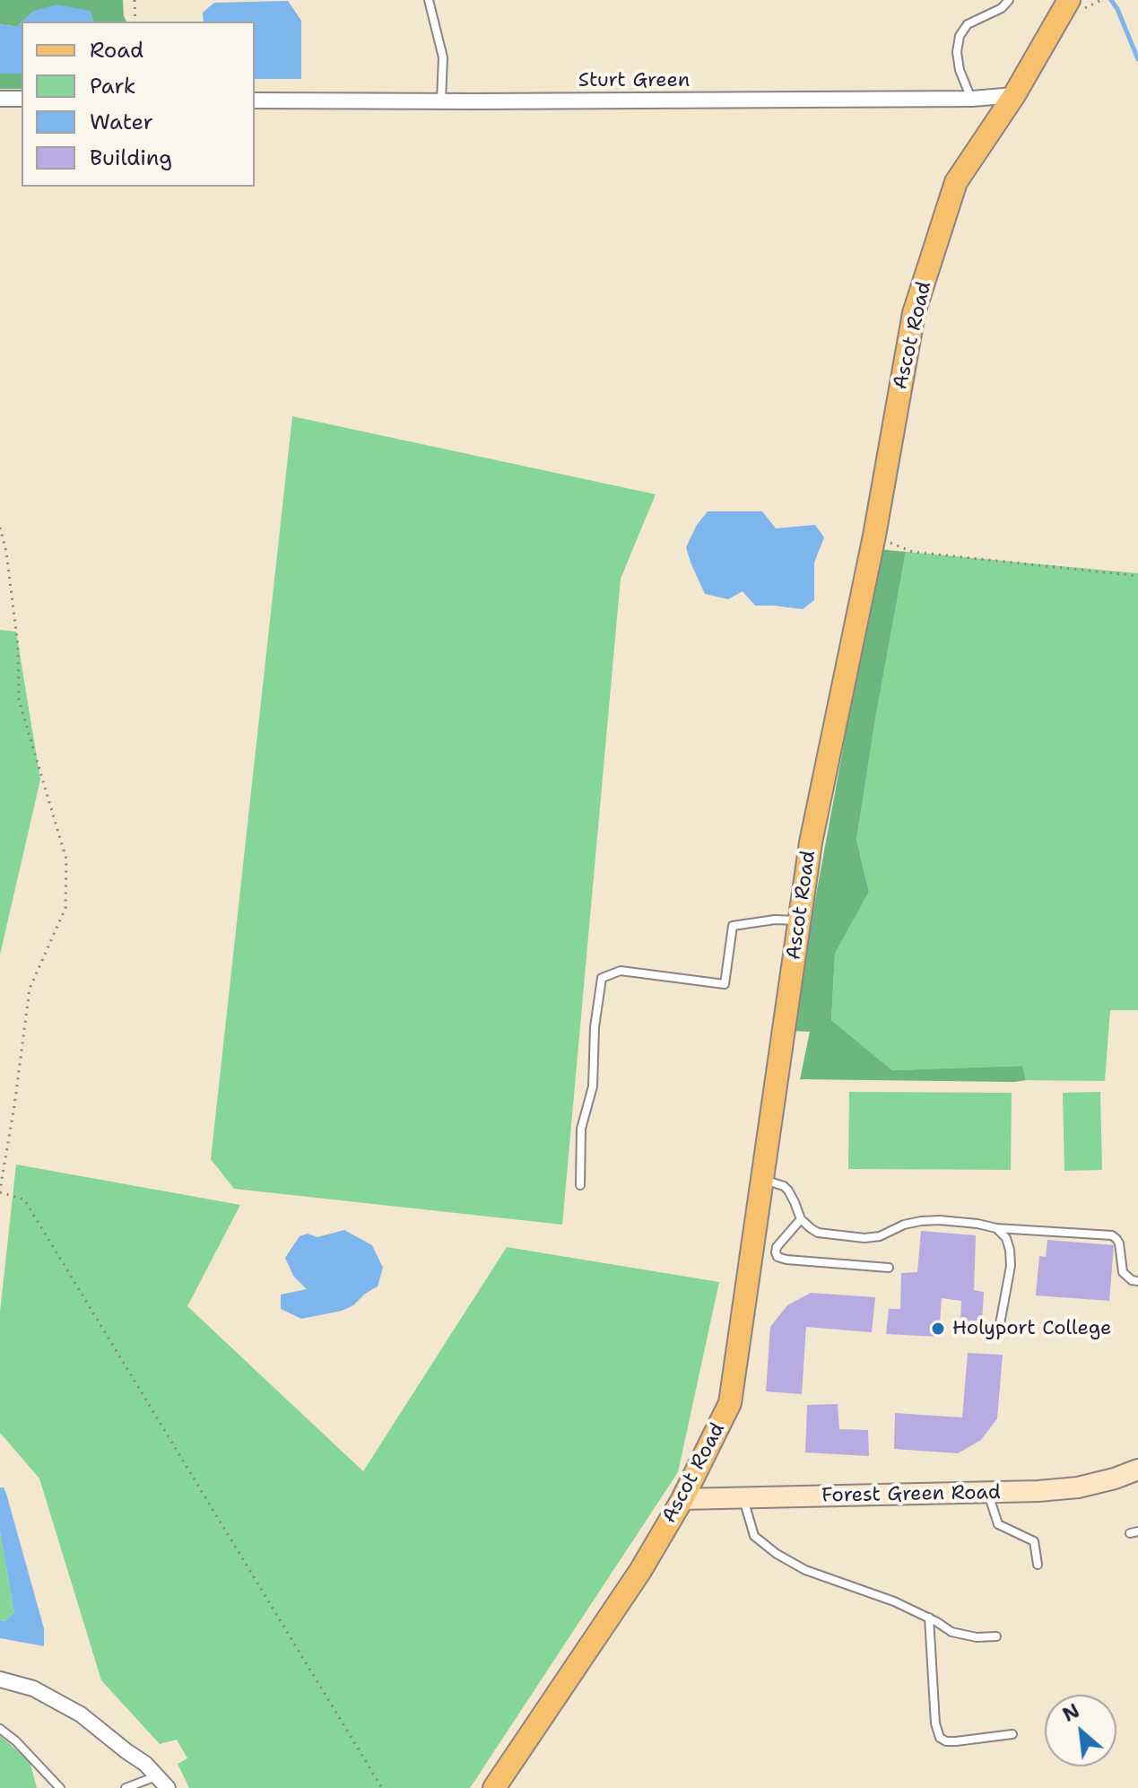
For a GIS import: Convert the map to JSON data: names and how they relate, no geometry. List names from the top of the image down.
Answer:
{
  "streets": {
    "main road": ["Ascot Road", "Forest Green Road"],
    "street": ["Sturt Green"]
  },
  "crossings": [
    ["Sturt Green", "Ascot Road"],
    ["Ascot Road", "Forest Green Road"]
  ],
  "places": ["Holyport College"],
  "legend": [
    "Road",
    "Park",
    "Water",
    "Building"
  ],
  "north": "top left"
}
